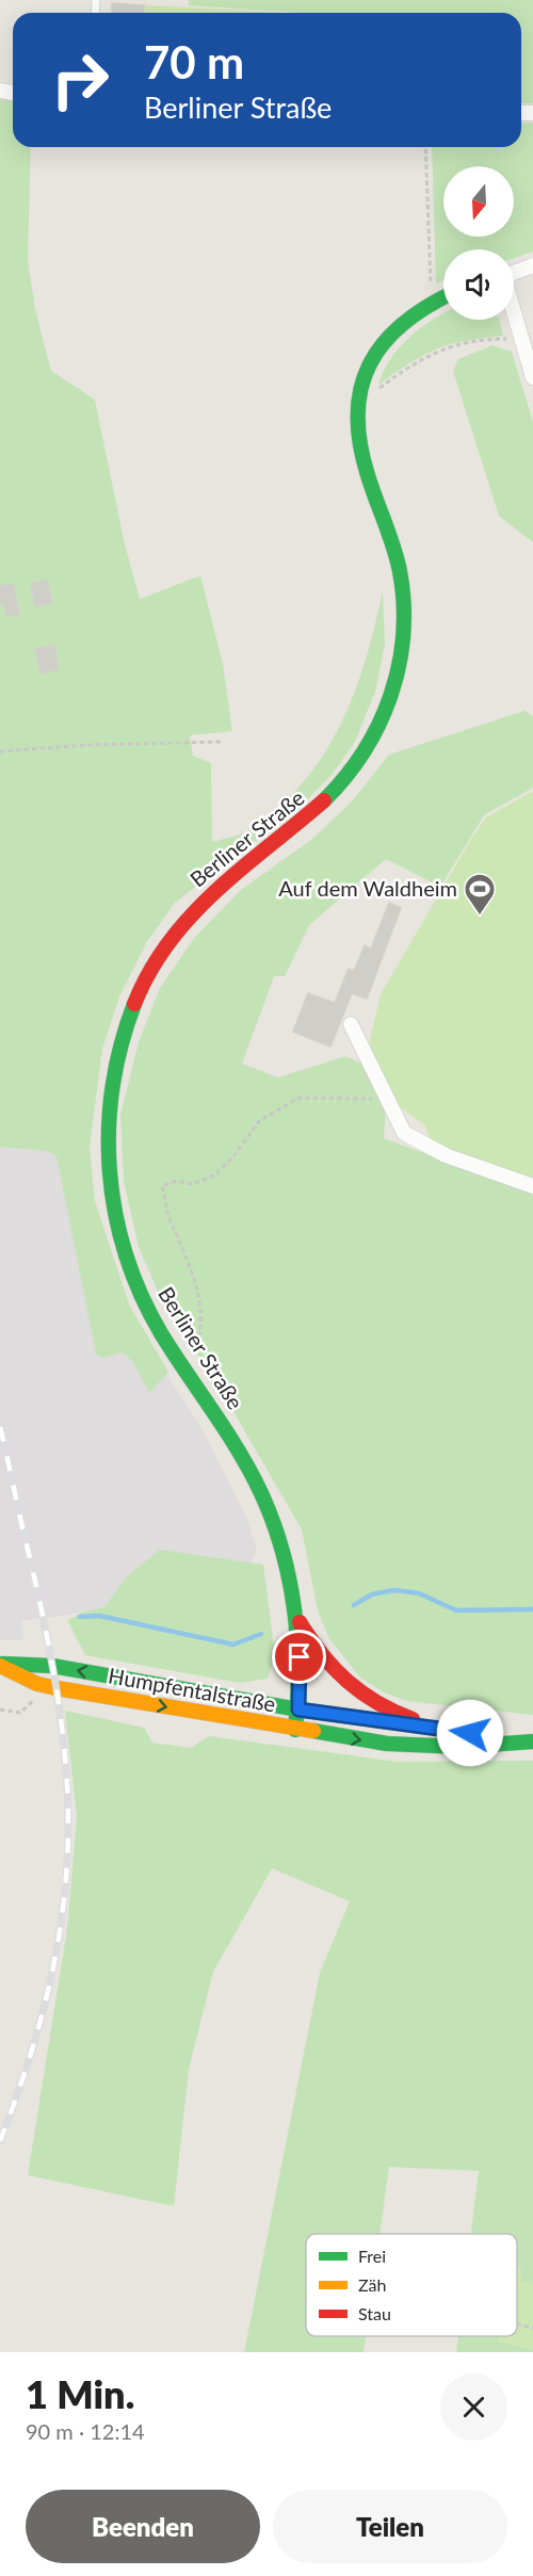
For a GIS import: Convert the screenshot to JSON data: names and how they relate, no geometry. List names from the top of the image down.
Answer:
{
  "streets": {
    "street": ["Berliner Straße", "Humpfentalstraße"]
  },
  "crossings": [
    ["Berliner Straße", "Humpfentalstraße"]
  ],
  "places": {
    "sports": ["Auf dem Waldheim"]
  },
  "legend": ["Frei", "Zäh", "Stau"],
  "north": "bottom",
  "page": {
    "turn": ["70 m", "Berliner Straße"],
    "heading": ["1 Min.", "90 m · 12:14"],
    "buttons": ["Beenden", "Teilen"]
  }
}
